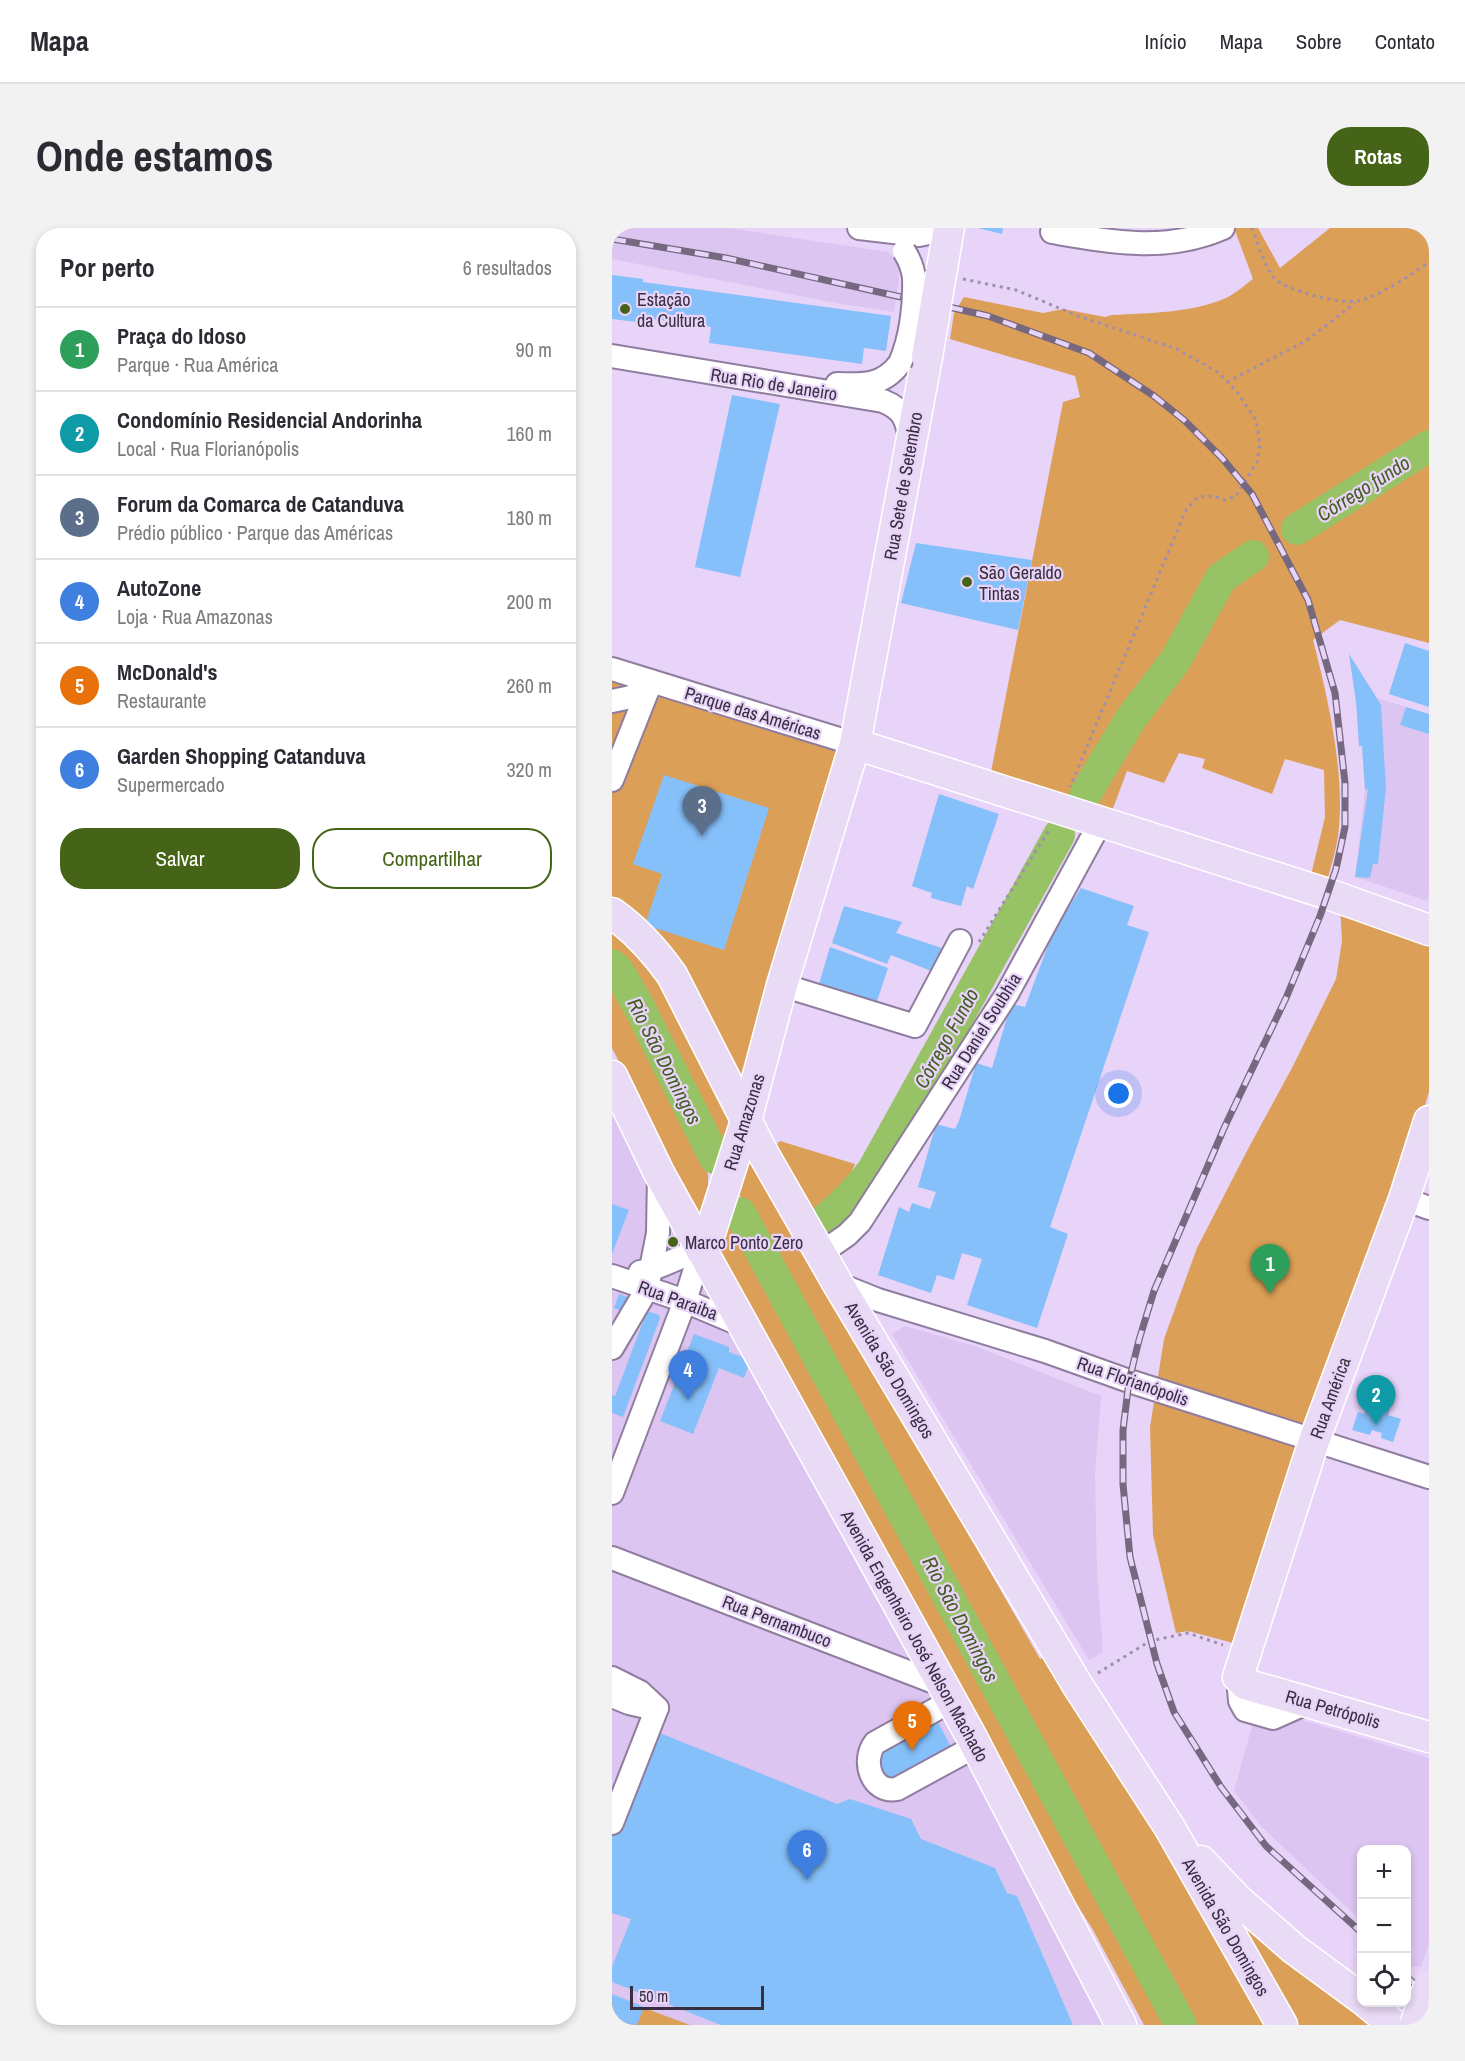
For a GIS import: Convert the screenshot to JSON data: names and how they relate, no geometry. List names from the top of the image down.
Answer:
{
  "streets": {
    "main road": [
      "Rua Sete de Setembro",
      "Rua Amazonas",
      "Avenida São Domingos",
      "Rua América",
      "Avenida Engenheiro José Nelson Machado",
      "Rua Petrópolis"
    ],
    "street": [
      "Rua Rio de Janeiro",
      "Parque das Américas",
      "Rua Daniel Soubhia",
      "Rua Paraiba",
      "Rua Florianópolis",
      "Rua Pernambuco"
    ]
  },
  "crossings": [
    ["Rua Rio de Janeiro", "Rua Sete de Setembro"],
    ["Rua Sete de Setembro", "Parque das Américas"],
    ["Rua Sete de Setembro", "Rua Amazonas"],
    ["Parque das Américas", "Rua Amazonas"],
    ["Rua Daniel Soubhia", "Avenida São Domingos"],
    ["Rua Amazonas", "Rua Paraiba"],
    ["Rua Amazonas", "Avenida São Domingos"],
    ["Rua Amazonas", "Avenida Engenheiro José Nelson Machado"],
    ["Rua Paraiba", "Avenida Engenheiro José Nelson Machado"],
    ["Avenida São Domingos", "Rua Florianópolis"],
    ["Rua Florianópolis", "Rua América"],
    ["Rua América", "Rua Petrópolis"],
    ["Rua Pernambuco", "Avenida Engenheiro José Nelson Machado"]
  ],
  "water": ["Córrego fundo", "Córrego Fundo", "Rio São Domingos"],
  "places": ["Estação da Cultura", "São Geraldo Tintas", "Marco Ponto Zero"],
  "scale_bar": "50 m",
  "page": {
    "header": "Mapa",
    "nav": [
      "Início",
      "Mapa",
      "Sobre",
      "Contato"
    ],
    "buttons": [
      "Rotas",
      ["Salvar", "Compartilhar"]
    ],
    "title": "Onde estamos",
    "heading": ["Por perto", "6 resultados"],
    "list": [
      {
        "mark": "1",
        "name": "Praça do Idoso",
        "note": "Parque · Rua América",
        "value": "90 m"
      },
      {
        "mark": "2",
        "name": "Condomínio Residencial Andorinha",
        "note": "Local · Rua Florianópolis",
        "value": "160 m"
      },
      {
        "mark": "3",
        "name": "Forum da Comarca de Catanduva",
        "note": "Prédio público · Parque das Américas",
        "value": "180 m"
      },
      {
        "mark": "4",
        "name": "AutoZone",
        "note": "Loja · Rua Amazonas",
        "value": "200 m"
      },
      {
        "mark": "5",
        "name": "McDonald's",
        "note": "Restaurante",
        "value": "260 m"
      },
      {
        "mark": "6",
        "name": "Garden Shopping Catanduva",
        "note": "Supermercado",
        "value": "320 m"
      }
    ],
    "pins": [
      "3",
      "1",
      "4",
      "2",
      "5",
      "6"
    ],
    "map_buttons": ["+", "−"],
    "scale": "50 m"
  }
}
